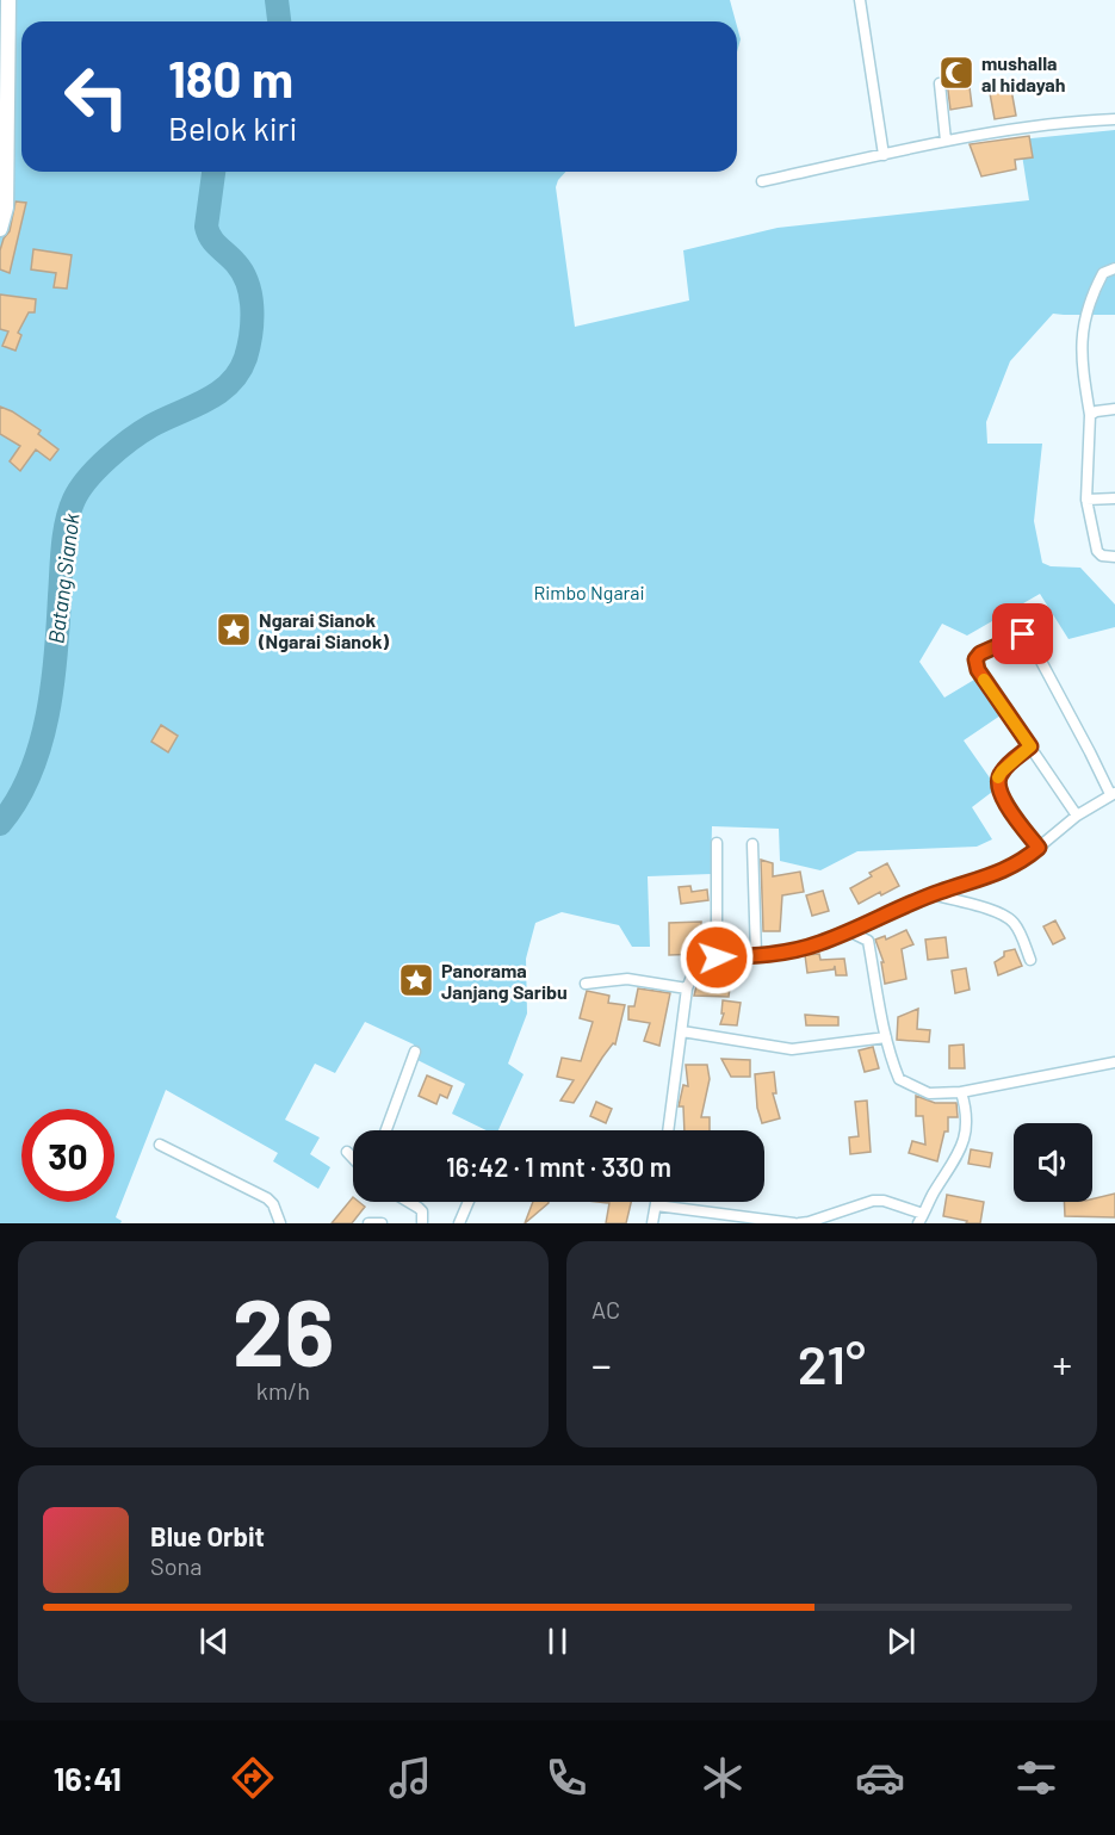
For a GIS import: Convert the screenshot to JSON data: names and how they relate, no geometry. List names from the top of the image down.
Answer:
{
  "water": ["Batang Sianok"],
  "parks": ["Rimbo Ngarai"],
  "places": {
    "mosque": ["mushalla al hidayah"],
    "place": ["Ngarai Sianok (Ngarai Sianok)", "Panorama Janjang Saribu"]
  },
  "page": {
    "turn": ["180 m", "Belok kiri"],
    "limit": "30",
    "trip": "16:42 · 1 mnt · 330 m",
    "tile": [
      ["26", "km/h"],
      "AC"
    ],
    "heat": ["−", "21°", "+"],
    "song": ["Blue Orbit", "Sona"],
    "tabs": "16:41"
  }
}
